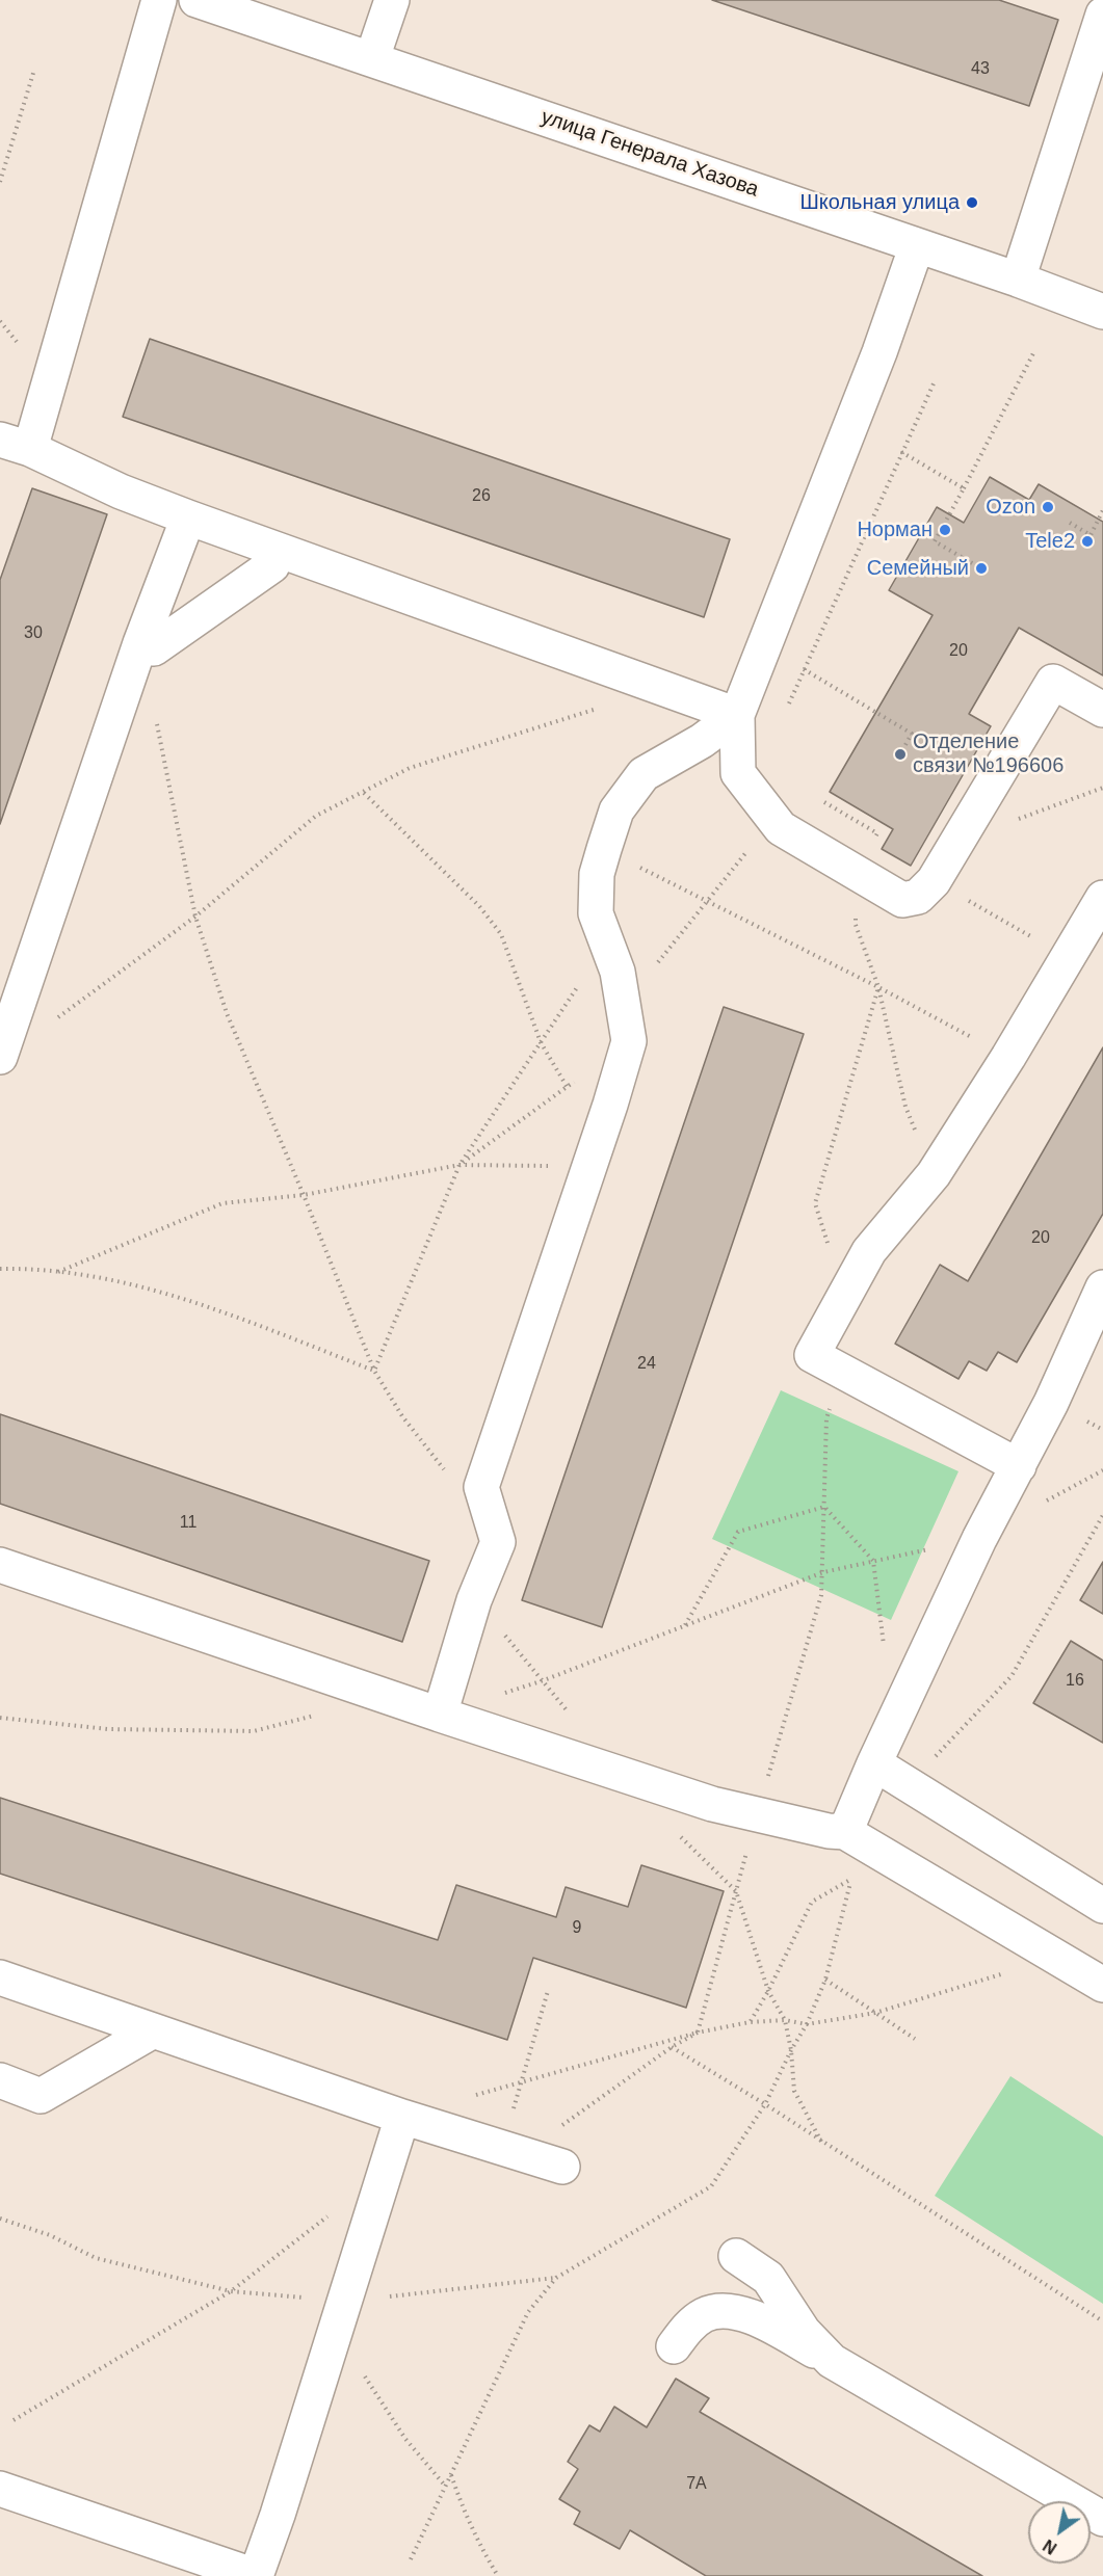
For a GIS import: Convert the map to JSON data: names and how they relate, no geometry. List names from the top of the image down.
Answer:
{
  "streets": {
    "street": ["улица Генерала Хазова"]
  },
  "places": [
    "Школьная улица",
    "Ozon",
    "Норман",
    "Tele2",
    "Семейный",
    "Отделение связи №196606"
  ],
  "house_numbers": [
    "43",
    "26",
    "30",
    "20",
    "20",
    "24",
    "11",
    "16",
    "9",
    "7А"
  ],
  "north": "bottom left"
}
